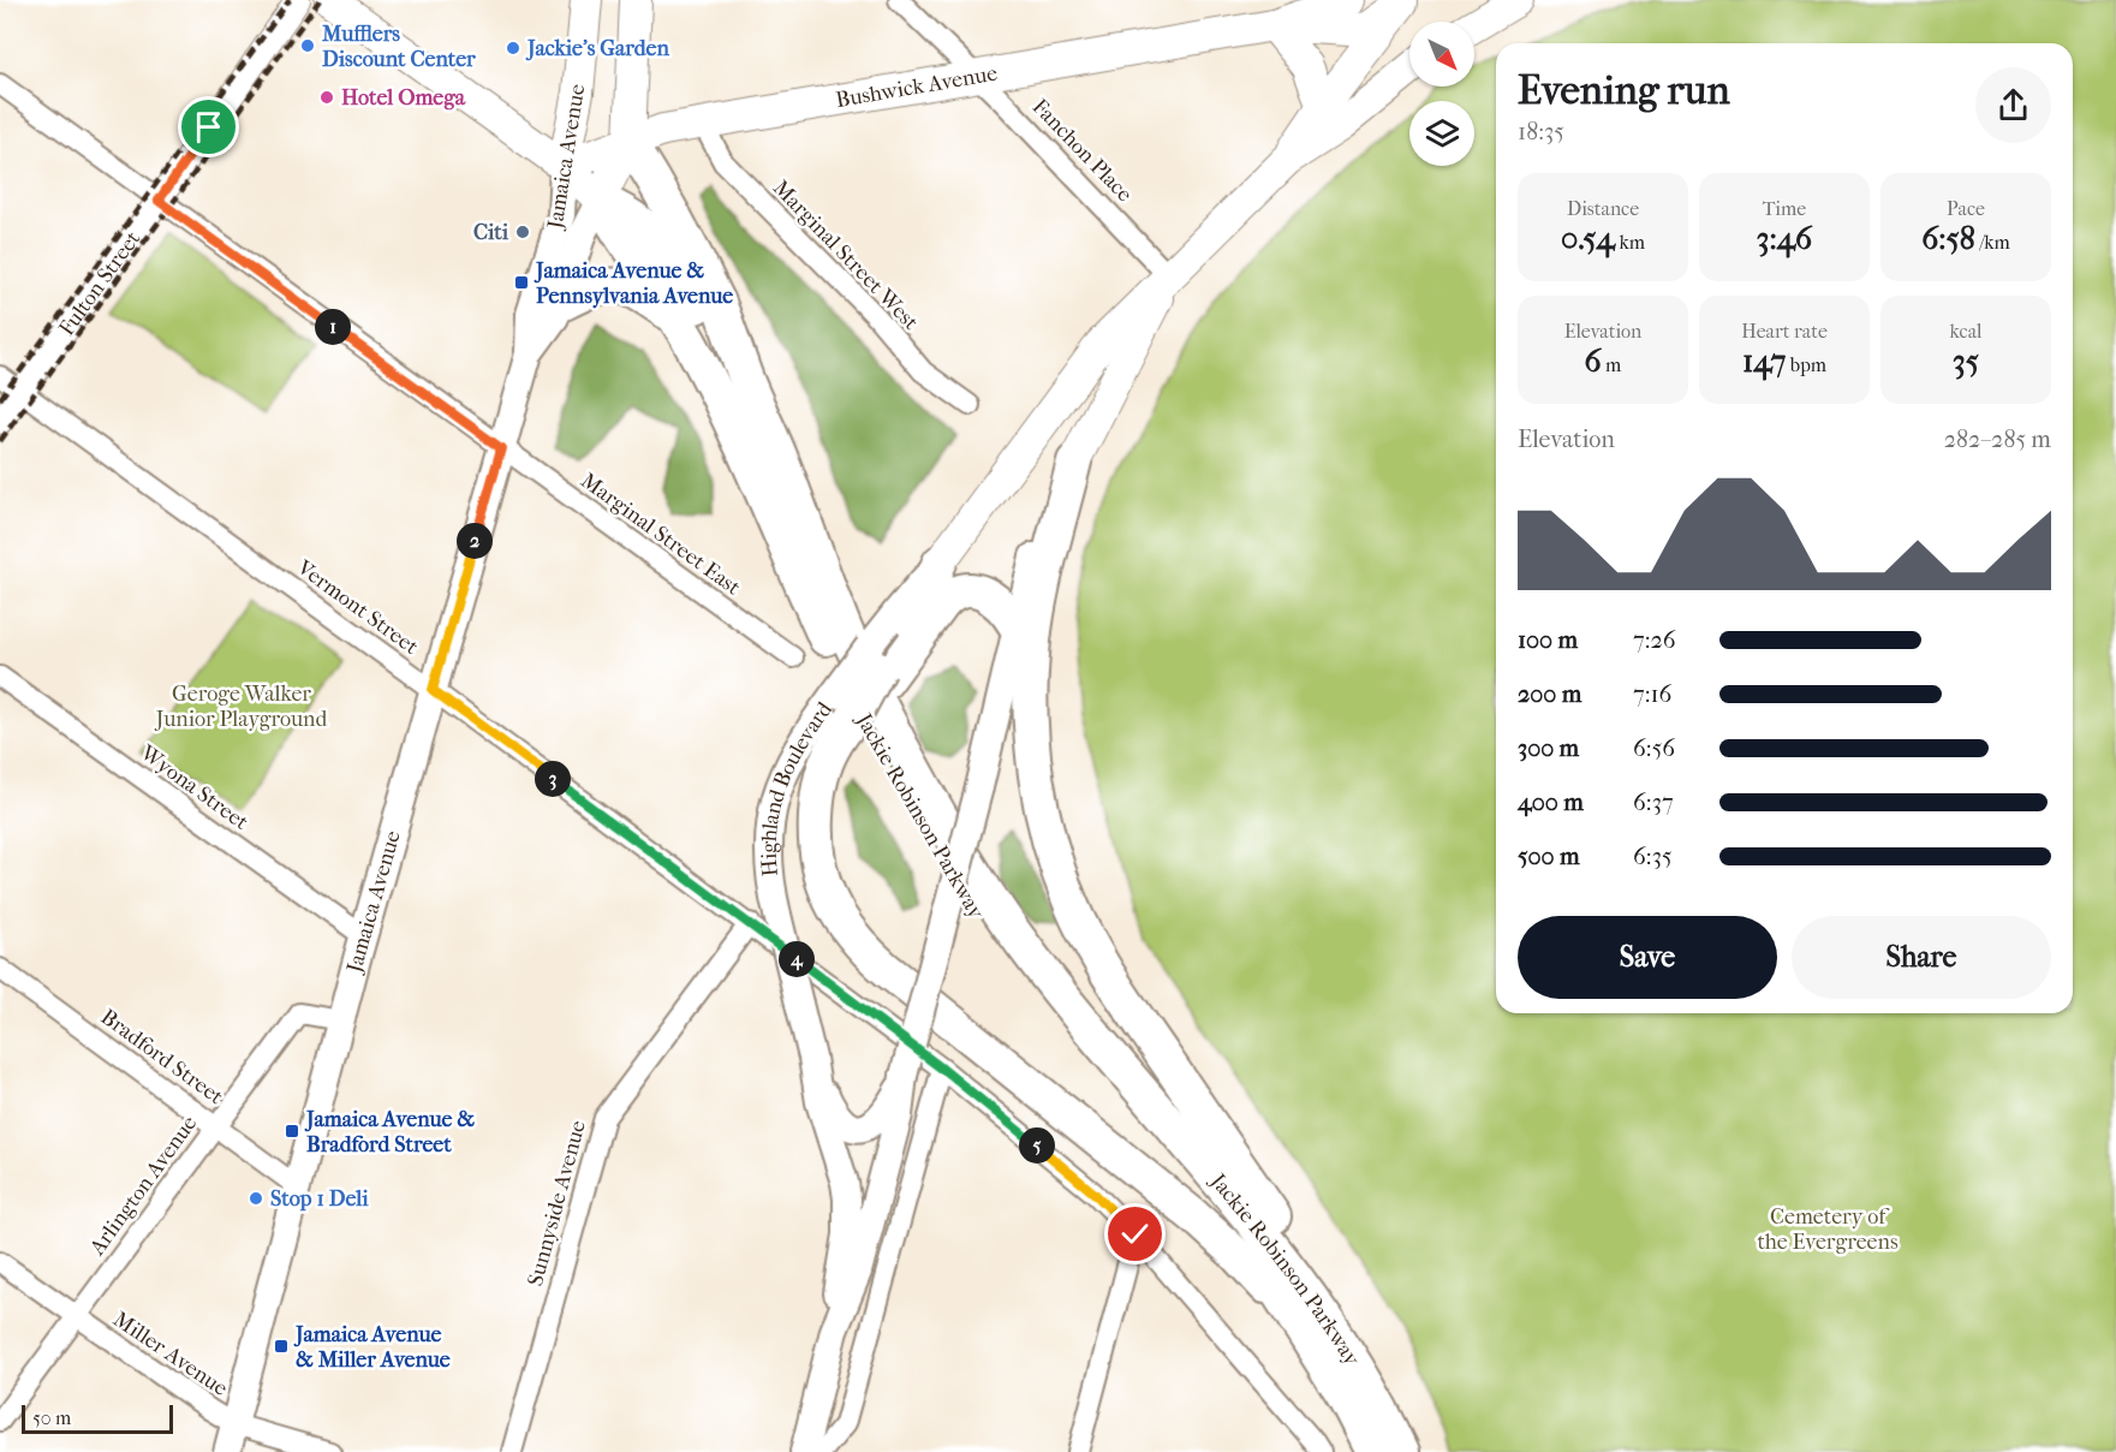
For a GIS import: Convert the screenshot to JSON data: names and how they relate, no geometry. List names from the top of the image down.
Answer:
{
  "streets": {
    "highway": ["Jackie Robinson Parkway"],
    "main road": ["Bushwick Avenue", "Jamaica Avenue", "Highland Boulevard"],
    "street": [
      "Fanchon Place",
      "Marginal Street West",
      "Fulton Street",
      "Marginal Street East",
      "Vermont Street",
      "Wyona Street",
      "Bradford Street",
      "Arlington Avenue",
      "Sunnyside Avenue",
      "Miller Avenue"
    ]
  },
  "crossings": [
    ["Bushwick Avenue", "Fanchon Place"],
    ["Bushwick Avenue", "Jamaica Avenue"],
    ["Bushwick Avenue", "Marginal Street West"],
    ["Bushwick Avenue", "Highland Boulevard"],
    ["Fanchon Place", "Highland Boulevard"],
    ["Jamaica Avenue", "Marginal Street East"],
    ["Jamaica Avenue", "Vermont Street"],
    ["Jamaica Avenue", "Wyona Street"],
    ["Jamaica Avenue", "Jackie Robinson Parkway"],
    ["Jamaica Avenue", "Bradford Street"],
    ["Jamaica Avenue", "Arlington Avenue"],
    ["Jamaica Avenue", "Miller Avenue"],
    ["Fulton Street", "Marginal Street East"],
    ["Fulton Street", "Vermont Street"],
    ["Vermont Street", "Sunnyside Avenue"],
    ["Bradford Street", "Arlington Avenue"],
    ["Arlington Avenue", "Miller Avenue"]
  ],
  "parks": ["Geroge Walker Junior Playground", "Cemetery of the Evergreens"],
  "places": {
    "other": [
      "Mufflers Discount Center",
      "Jackie's Garden",
      "Hotel Omega",
      "Citi",
      "Stop 1 Deli"
    ],
    "transit": ["Jamaica Avenue & Pennsylvania Avenue", "Jamaica Avenue & Bradford Street", "Jamaica Avenue & Miller Avenue"]
  },
  "scale_bar": "50 m",
  "north": "bottom right",
  "page": {
    "heading": ["Evening run", "18:35"],
    "stats": [
      ["Distance", "0.54 km"],
      ["Time", "3:46"],
      ["Pace", "6:58 /km"],
      ["Elevation", "6 m"],
      ["Heart rate", "147 bpm"],
      ["kcal", "35"]
    ],
    "pins": [
      "1",
      "2",
      "3",
      "4",
      "5"
    ],
    "chart": ["Elevation", "282–285 m"],
    "list": [
      {
        "name": "100 m",
        "note": "7:26"
      },
      {
        "name": "200 m",
        "note": "7:16"
      },
      {
        "name": "300 m",
        "note": "6:56"
      },
      {
        "name": "400 m",
        "note": "6:37"
      },
      {
        "name": "500 m",
        "note": "6:35"
      }
    ],
    "buttons": ["Save", "Share"],
    "scale": "50 m"
  }
}
